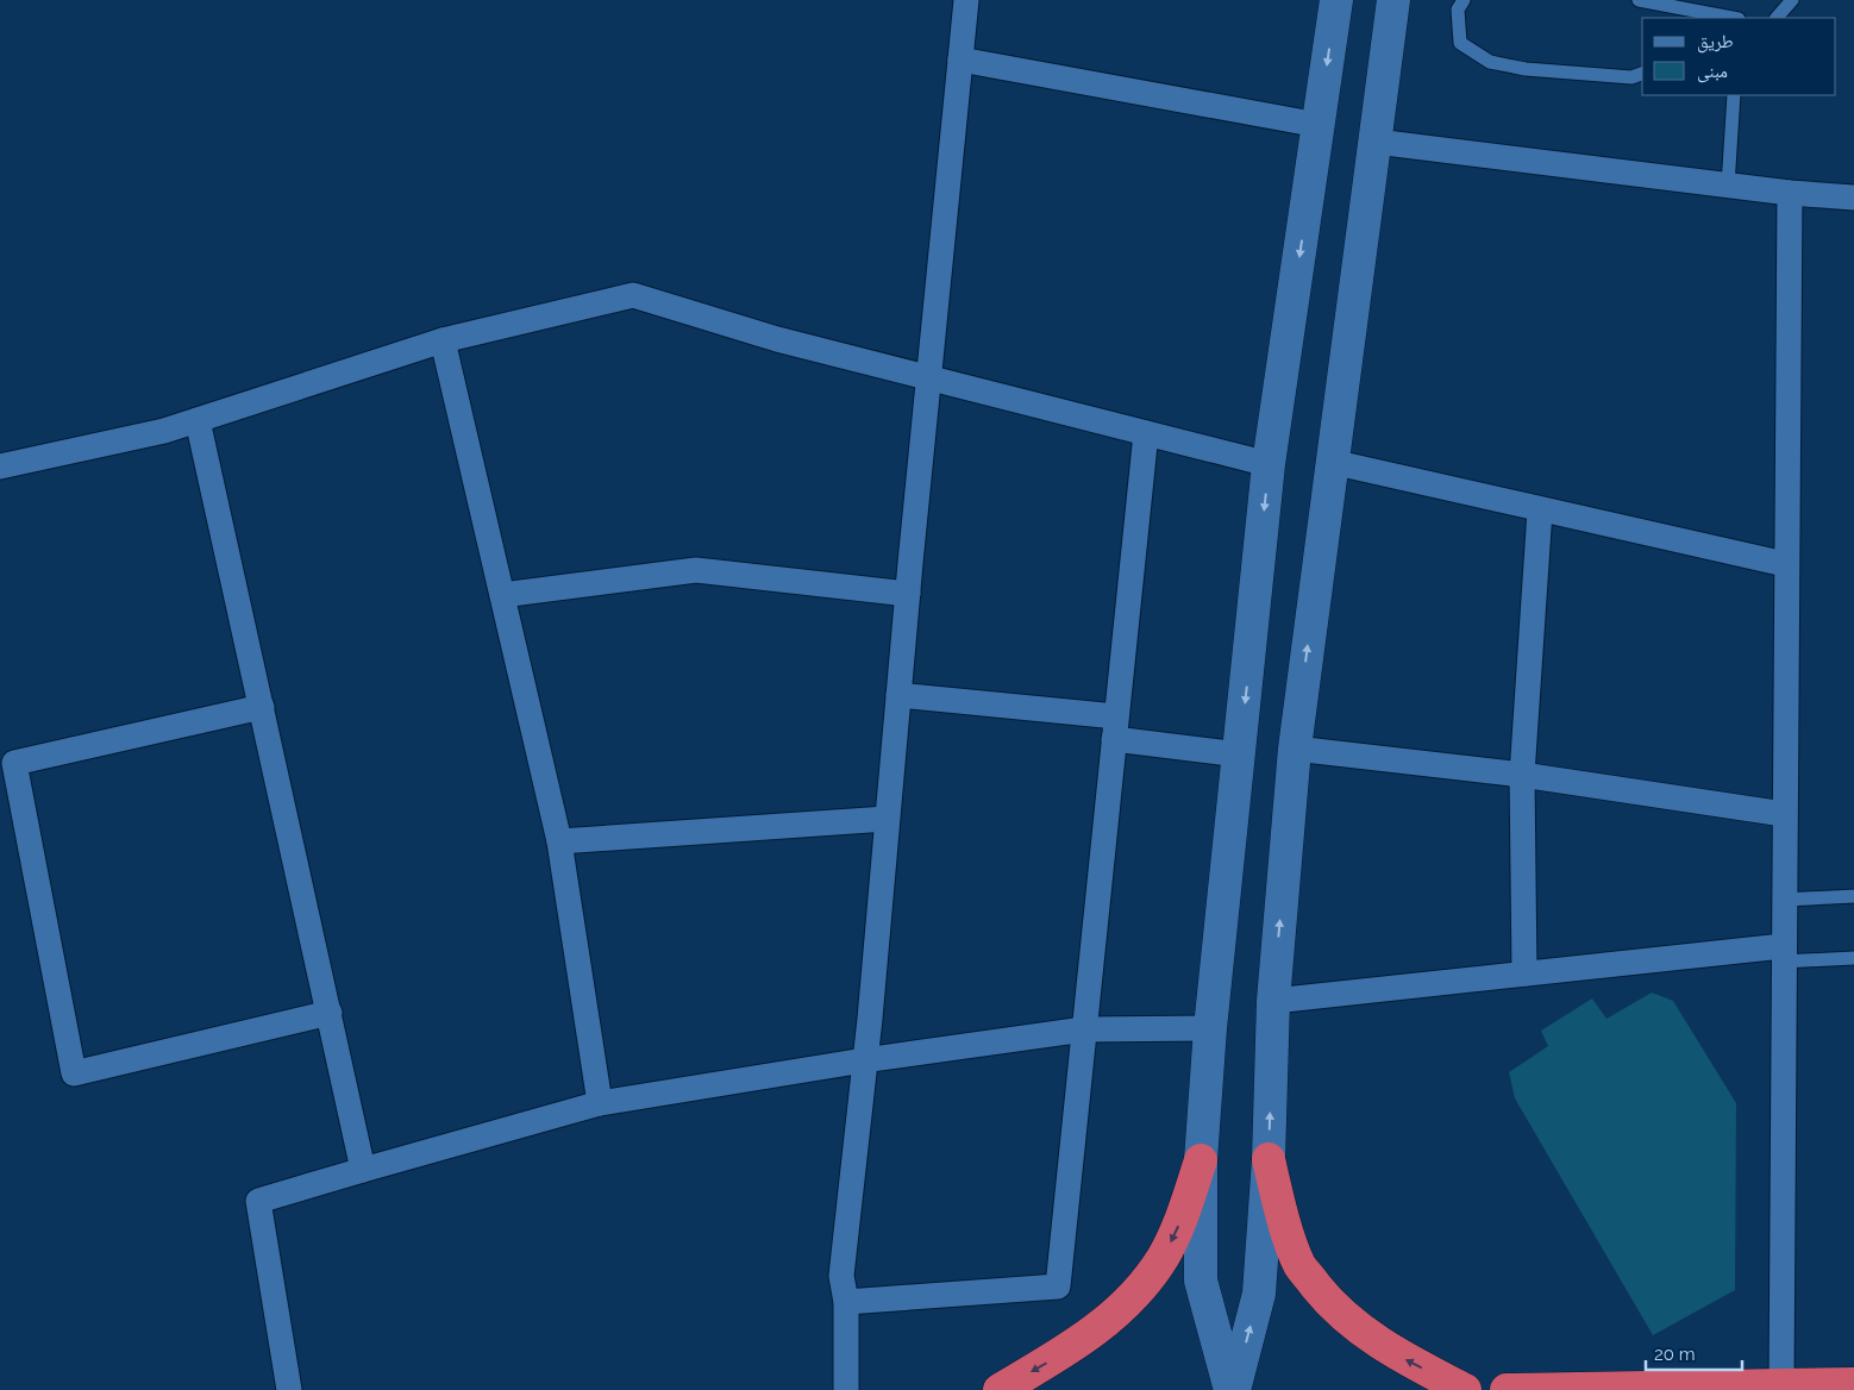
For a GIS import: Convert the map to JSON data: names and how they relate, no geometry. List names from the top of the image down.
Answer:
{
  "legend": ["طريق", "مبنى"],
  "scale_bar": "20 m"
}
